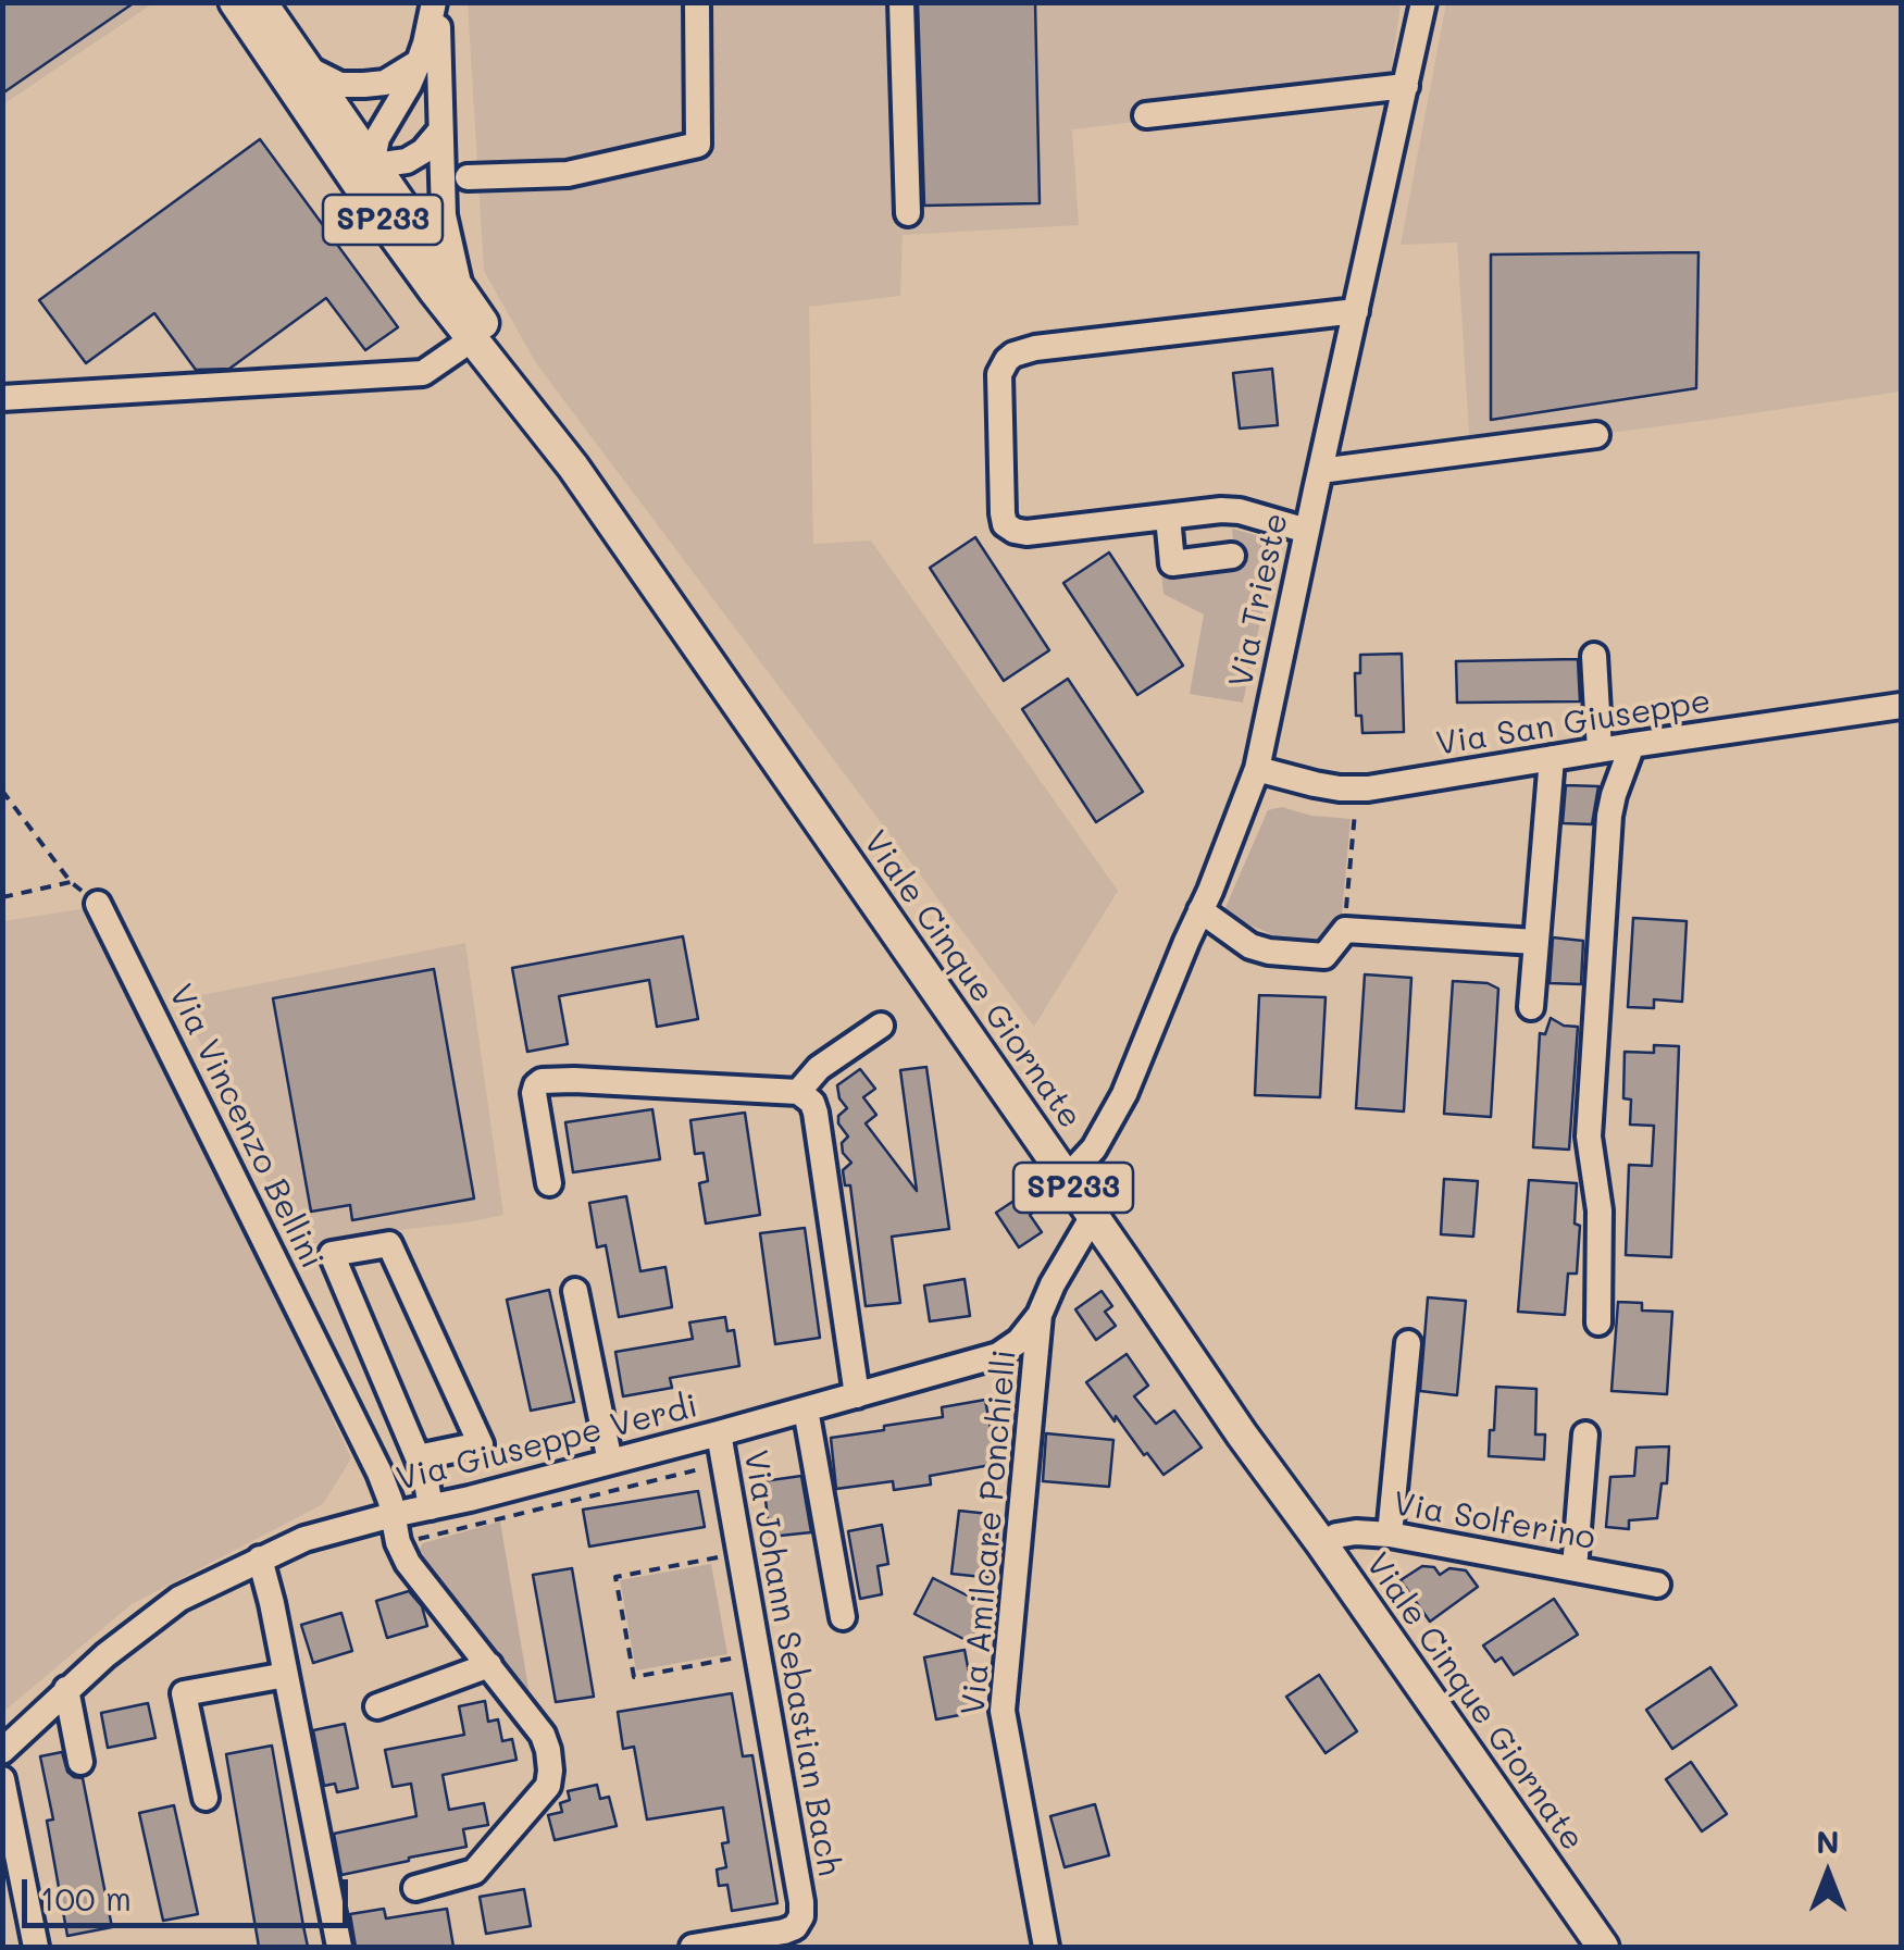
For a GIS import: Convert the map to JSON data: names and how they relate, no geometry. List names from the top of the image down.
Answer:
{
  "streets": {
    "main road": ["SP233", "Viale Cinque Giornate"],
    "street": [
      "Via Trieste",
      "Via San Giuseppe",
      "Via Vincenzo Bellini",
      "Via Giuseppe Verdi",
      "Via Solferino",
      "Via Amilcare Ponchielli",
      "Via Johann Sebastian Bach"
    ]
  },
  "crossings": [
    ["Via Trieste", "Via San Giuseppe"],
    ["Via Trieste", "Viale Cinque Giornate"],
    ["Viale Cinque Giornate", "Via Giuseppe Verdi"],
    ["Viale Cinque Giornate", "Via Solferino"],
    ["Via Vincenzo Bellini", "Via Giuseppe Verdi"],
    ["Via Giuseppe Verdi", "Via Amilcare Ponchielli"],
    ["Via Giuseppe Verdi", "Via Johann Sebastian Bach"]
  ],
  "scale_bar": "100 m",
  "north": "top"
}
